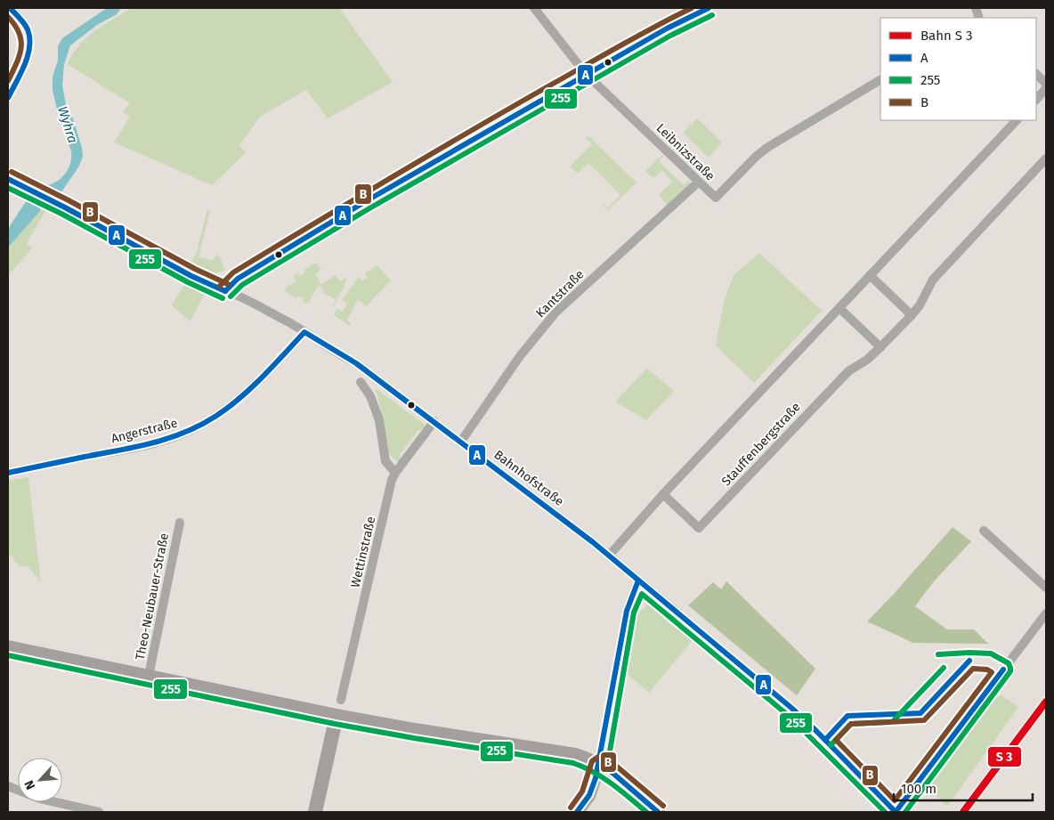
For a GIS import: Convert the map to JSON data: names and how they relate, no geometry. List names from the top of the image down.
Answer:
{
  "streets": {
    "street": [
      "Leibnizstraße",
      "Kantstraße",
      "Angerstraße",
      "Stauffenbergstraße",
      "Bahnhofstraße",
      "Wettinstraße",
      "Theo-Neubauer-Straße"
    ]
  },
  "crossings": [
    ["Leibnizstraße", "Kantstraße"],
    ["Kantstraße", "Bahnhofstraße"],
    ["Angerstraße", "Bahnhofstraße"],
    ["Bahnhofstraße", "Wettinstraße"]
  ],
  "water": ["Wyhra"],
  "lines": ["transit line A", "transit line B", "transit line 255"],
  "legend": [
    "Bahn S 3",
    "A",
    "255",
    "B"
  ],
  "scale_bar": "100 m",
  "north": "bottom left"
}
